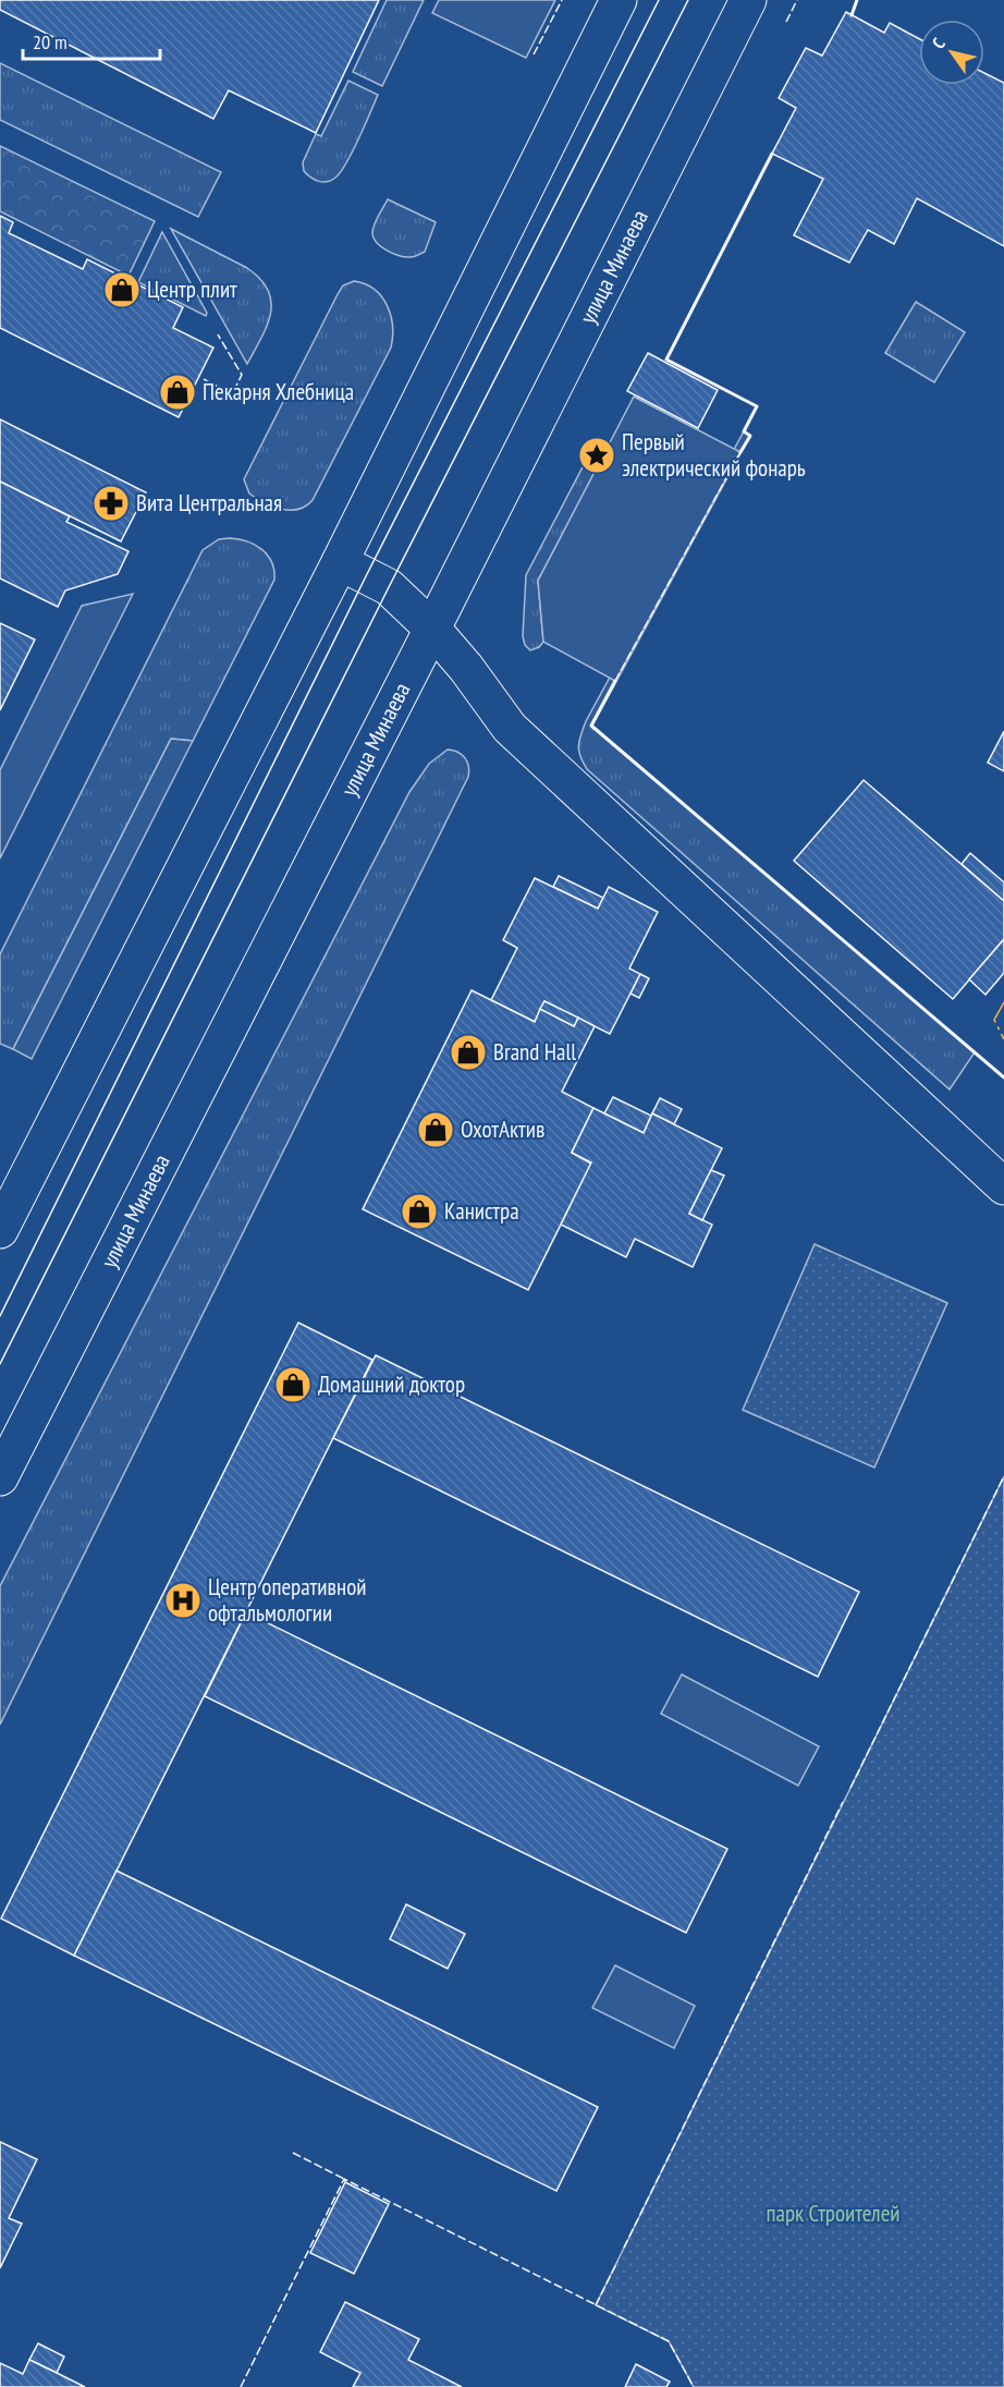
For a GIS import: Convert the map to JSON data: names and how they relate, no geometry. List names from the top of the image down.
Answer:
{
  "streets": {
    "main road": ["улица Минаева"]
  },
  "parks": ["парк Строителей"],
  "places": {
    "shop": [
      "Центр плит",
      "Пекарня Хлебница",
      "Brand Hall",
      "ОхотАктив",
      "Канистра",
      "Домашний доктор"
    ],
    "place": ["Первый электрический фонарь"],
    "pharmacy": ["Вита Центральная"],
    "hospital": ["Центр оперативной офтальмологии"]
  },
  "scale_bar": "20 m",
  "north": "top left"
}
